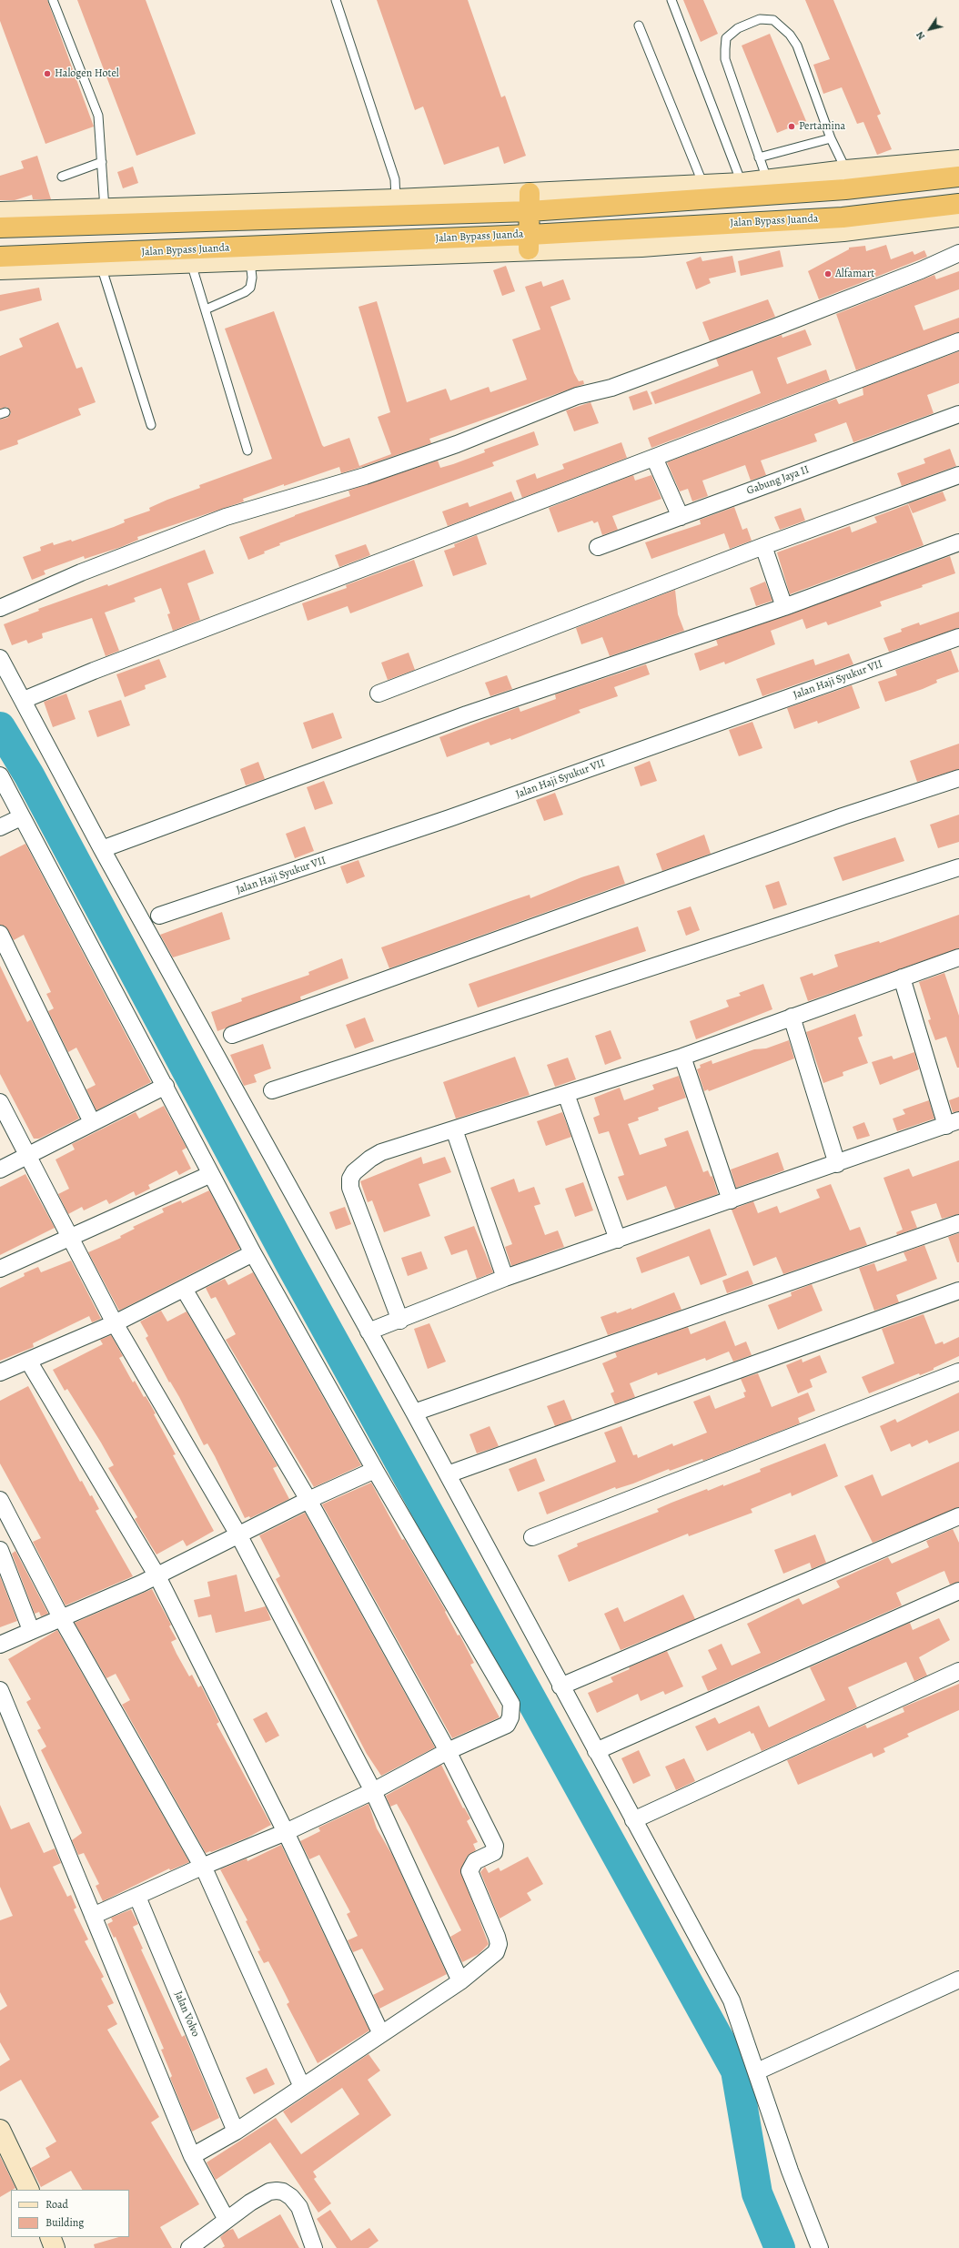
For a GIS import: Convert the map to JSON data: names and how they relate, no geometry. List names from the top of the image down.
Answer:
{
  "streets": {
    "highway": ["Jalan Bypass Juanda"],
    "street": ["Gabung Jaya II", "Jalan Haji Syukur VII", "Jalan Volvo"]
  },
  "places": ["Halogen Hotel", "Pertamina", "Alfamart"],
  "legend": ["Road", "Building"],
  "north": "bottom left"
}
